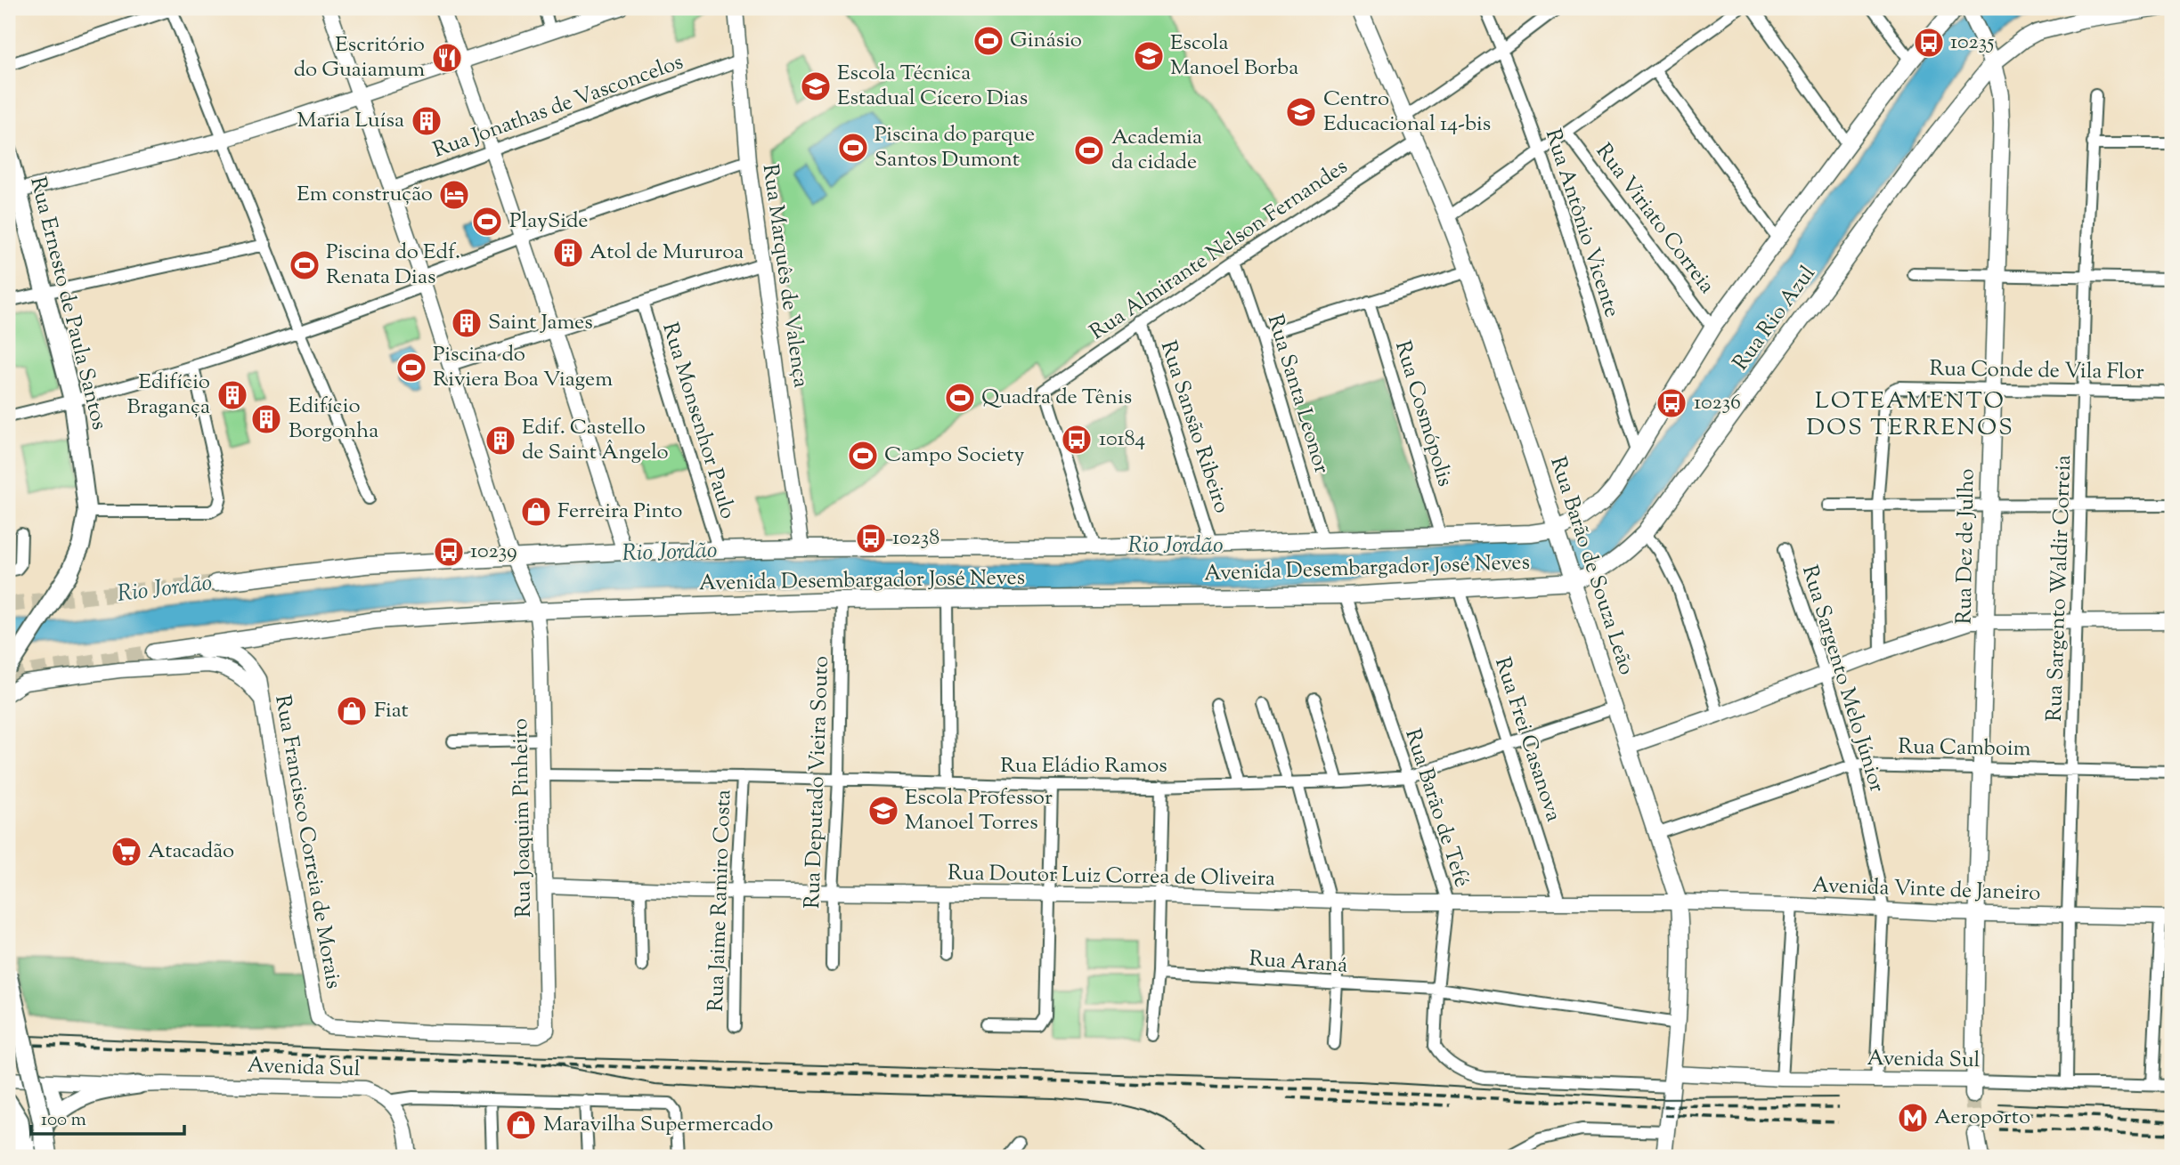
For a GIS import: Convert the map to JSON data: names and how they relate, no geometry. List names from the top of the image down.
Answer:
{
  "streets": {
    "main road": [
      "Rua Ernesto de Paula Santos",
      "Rua Rio Azul",
      "Rua Dez de Julho",
      "Rua Barão de Souza Leão",
      "Avenida Desembargador José Neves"
    ],
    "street": [
      "Rua Jonathas de Vasconcelos",
      "Rua Viriato Correia",
      "Rua Antônio Vicente",
      "Rua Almirante Nelson Fernandes",
      "Rua Marquês de Valença",
      "Rua Conde de Vila Flor",
      "Rua Santa Leonor",
      "Rua Cosmópolis",
      "Rua Monsenhor Paulo",
      "Rua Sansão Ribeiro",
      "Rua Sargento Waldir Correia",
      "Rua Sargento Melo Júnior",
      "Rua Frei Casanova",
      "Rua Camboim",
      "Rua Eládio Ramos",
      "Rua Deputado Vieira Souto",
      "Rua Barão de Tefé",
      "Rua Joaquim Pinheiro",
      "Rua Francisco Correia de Morais",
      "Rua Doutor Luiz Correa de Oliveira",
      "Avenida Vinte de Janeiro",
      "Rua Jaime Ramiro Costa",
      "Rua Araná",
      "Avenida Sul"
    ]
  },
  "crossings": [
    ["Rua Jonathas de Vasconcelos", "Rua Marquês de Valença"],
    ["Rua Jonathas de Vasconcelos", "Rua Joaquim Pinheiro"],
    ["Rua Viriato Correia", "Rua Rio Azul"],
    ["Rua Antônio Vicente", "Rua Rio Azul"],
    ["Rua Almirante Nelson Fernandes", "Rua Santa Leonor"],
    ["Rua Almirante Nelson Fernandes", "Rua Sansão Ribeiro"],
    ["Rua Almirante Nelson Fernandes", "Rua Barão de Souza Leão"],
    ["Rua Almirante Nelson Fernandes", "Avenida Desembargador José Neves"],
    ["Rua Marquês de Valença", "Avenida Desembargador José Neves"],
    ["Rua Rio Azul", "Rua Dez de Julho"],
    ["Rua Rio Azul", "Rua Barão de Souza Leão"],
    ["Rua Rio Azul", "Avenida Desembargador José Neves"],
    ["Rua Conde de Vila Flor", "Rua Dez de Julho"],
    ["Rua Conde de Vila Flor", "Rua Sargento Waldir Correia"],
    ["Rua Santa Leonor", "Avenida Desembargador José Neves"],
    ["Rua Cosmópolis", "Avenida Desembargador José Neves"],
    ["Rua Monsenhor Paulo", "Avenida Desembargador José Neves"],
    ["Rua Sansão Ribeiro", "Avenida Desembargador José Neves"],
    ["Rua Dez de Julho", "Rua Camboim"],
    ["Rua Dez de Julho", "Avenida Vinte de Janeiro"],
    ["Rua Dez de Julho", "Avenida Sul"],
    ["Rua Barão de Souza Leão", "Avenida Desembargador José Neves"],
    ["Rua Barão de Souza Leão", "Rua Camboim"],
    ["Rua Barão de Souza Leão", "Rua Eládio Ramos"],
    ["Rua Barão de Souza Leão", "Rua Doutor Luiz Correa de Oliveira"],
    ["Rua Barão de Souza Leão", "Avenida Vinte de Janeiro"],
    ["Rua Barão de Souza Leão", "Rua Araná"],
    ["Rua Barão de Souza Leão", "Avenida Sul"],
    ["Avenida Desembargador José Neves", "Rua Frei Casanova"],
    ["Avenida Desembargador José Neves", "Rua Deputado Vieira Souto"],
    ["Avenida Desembargador José Neves", "Rua Barão de Tefé"],
    ["Avenida Desembargador José Neves", "Rua Joaquim Pinheiro"],
    ["Avenida Desembargador José Neves", "Rua Francisco Correia de Morais"],
    ["Rua Sargento Waldir Correia", "Rua Camboim"],
    ["Rua Sargento Waldir Correia", "Avenida Vinte de Janeiro"],
    ["Rua Sargento Waldir Correia", "Avenida Sul"],
    ["Rua Sargento Melo Júnior", "Rua Camboim"],
    ["Rua Sargento Melo Júnior", "Avenida Vinte de Janeiro"],
    ["Rua Sargento Melo Júnior", "Avenida Sul"],
    ["Rua Frei Casanova", "Rua Eládio Ramos"],
    ["Rua Frei Casanova", "Rua Doutor Luiz Correa de Oliveira"],
    ["Rua Eládio Ramos", "Rua Deputado Vieira Souto"],
    ["Rua Eládio Ramos", "Rua Barão de Tefé"],
    ["Rua Eládio Ramos", "Rua Joaquim Pinheiro"],
    ["Rua Eládio Ramos", "Rua Jaime Ramiro Costa"],
    ["Rua Deputado Vieira Souto", "Rua Doutor Luiz Correa de Oliveira"],
    ["Rua Barão de Tefé", "Rua Doutor Luiz Correa de Oliveira"],
    ["Rua Barão de Tefé", "Rua Araná"],
    ["Rua Barão de Tefé", "Avenida Sul"],
    ["Rua Joaquim Pinheiro", "Rua Doutor Luiz Correa de Oliveira"],
    ["Rua Joaquim Pinheiro", "Avenida Sul"],
    ["Rua Francisco Correia de Morais", "Avenida Sul"],
    ["Rua Doutor Luiz Correa de Oliveira", "Avenida Vinte de Janeiro"],
    ["Rua Doutor Luiz Correa de Oliveira", "Rua Jaime Ramiro Costa"]
  ],
  "districts": ["LOTEAMENTO DOS TERRENOS"],
  "water": ["Rio Jordão"],
  "places": {
    "sports": [
      "Ginásio",
      "Piscina do parque Santos Dumont",
      "Academia da cidade",
      "PlaySide",
      "Piscina do Edf. Renata Dias",
      "Piscina do Riviera Boa Viagem",
      "Quadra de Tênis",
      "Campo Society"
    ],
    "bus stop": [
      "10235",
      "10236",
      "10184",
      "10238",
      "10239"
    ],
    "school or university": [
      "Escola Manoel Borba",
      "Escola Técnica Estadual Cícero Dias",
      "Centro Educacional 14-bis",
      "Escola Professor Manoel Torres"
    ],
    "restaurant": ["Escritório do Guaiamum"],
    "building": [
      "Maria Luísa",
      "Atol de Mururoa",
      "Saint James",
      "Edifício Bragança",
      "Edifício Borgonha",
      "Edif. Castello de Saint Ângelo"
    ],
    "hotel": ["Em construção"],
    "shop": ["Ferreira Pinto", "Fiat", "Maravilha Supermercado"],
    "supermarket": ["Atacadão"],
    "metro station": ["Aeroporto"]
  },
  "scale_bar": "100 m"
}
